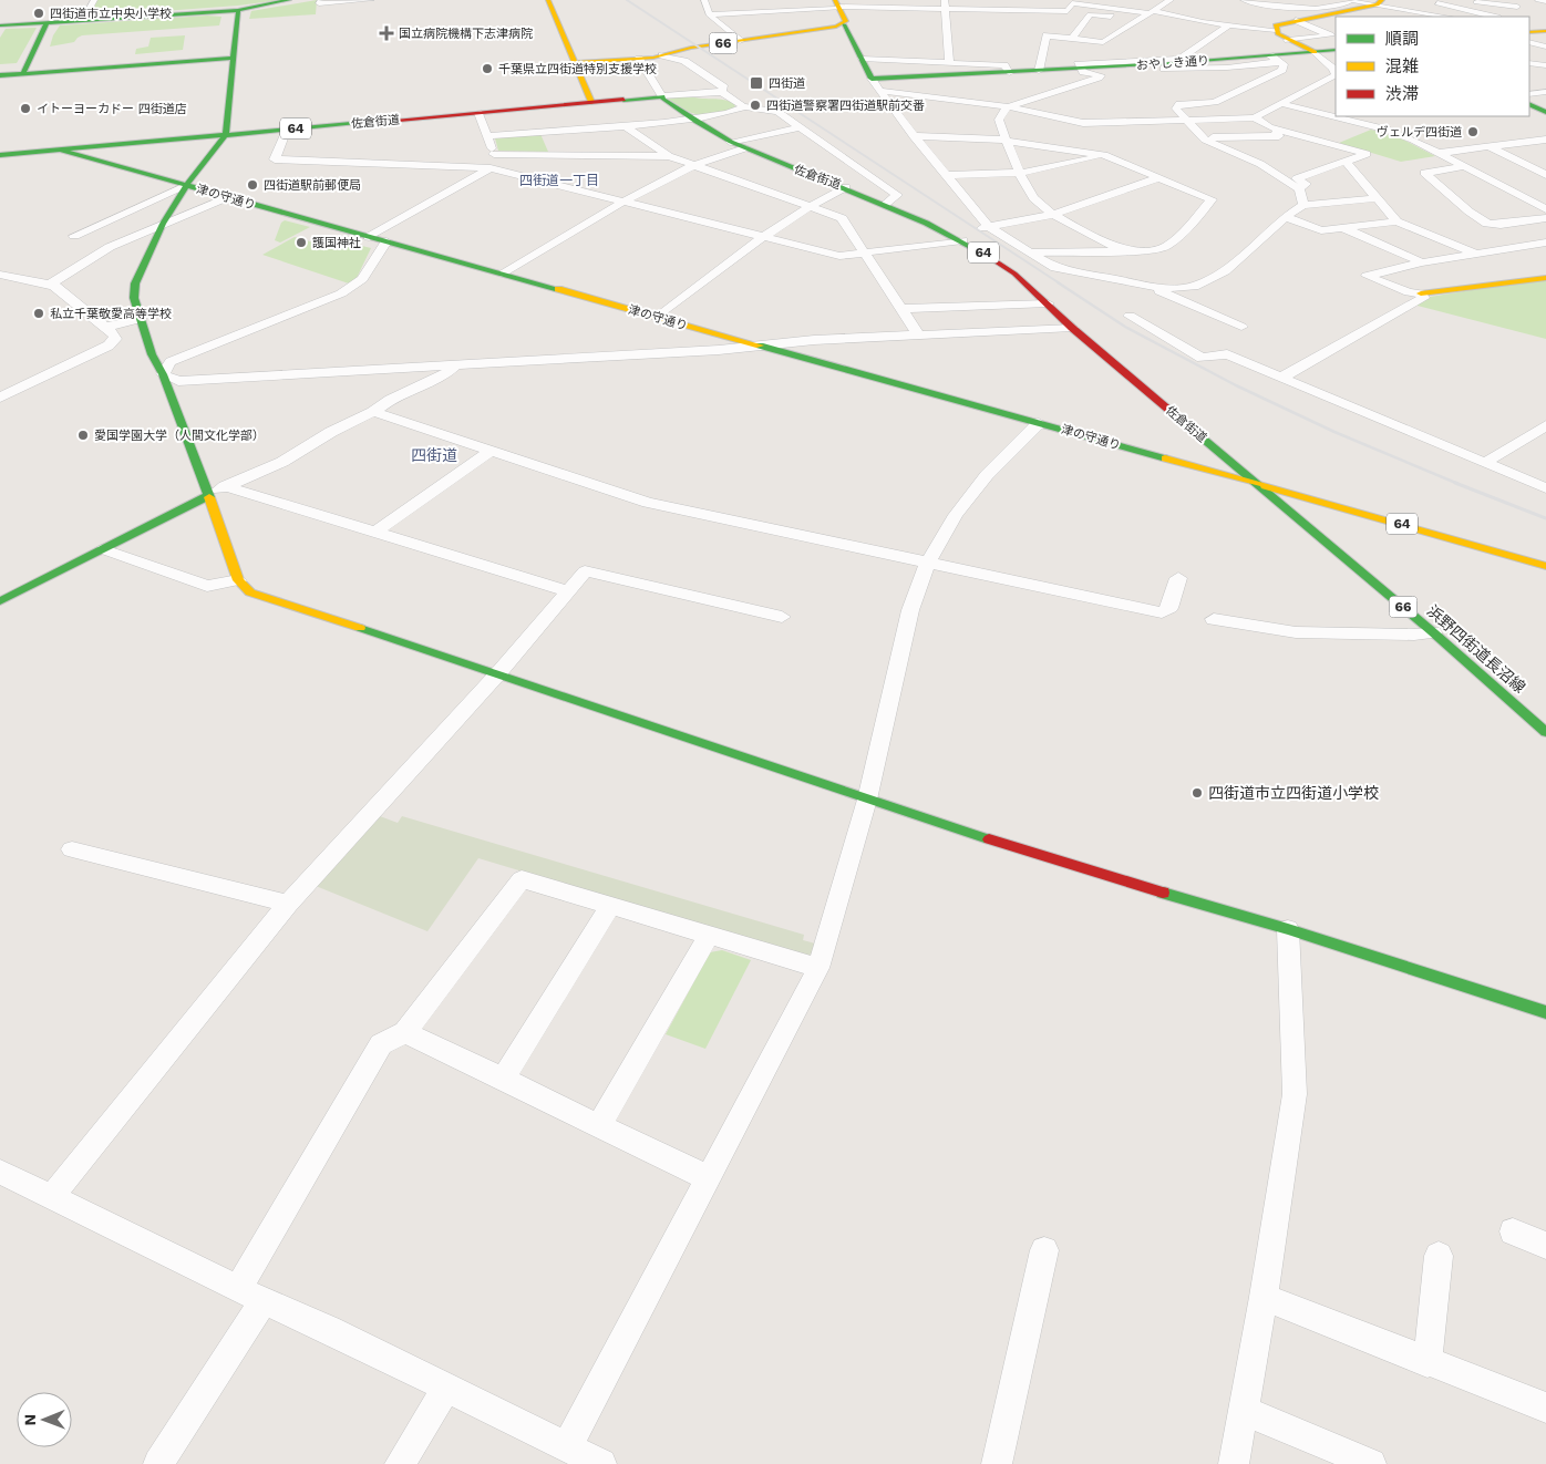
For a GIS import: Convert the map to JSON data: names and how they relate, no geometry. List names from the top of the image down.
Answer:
{
  "streets": {
    "street": [
      "66",
      "おやしき通り",
      "佐倉街道",
      "64",
      "津の守通り",
      "浜野四街道長沼線"
    ]
  },
  "crossings": [
    ["佐倉街道", "津の守通り"],
    ["佐倉街道", "浜野四街道長沼線"],
    ["津の守通り", "浜野四街道長沼線"]
  ],
  "districts": ["四街道一丁目", "四街道"],
  "places": {
    "other": [
      "四街道市立中央小学校",
      "千葉県立四街道特別支援学校",
      "四街道警察署四街道駅前交番",
      "イトーヨーカドー 四街道店",
      "ヴェルデ四街道",
      "四街道駅前郵便局",
      "護国神社",
      "私立千葉敬愛高等学校",
      "愛国学園大学（人間文化学部）",
      "四街道市立四街道小学校"
    ],
    "health": ["国立病院機構下志津病院"],
    "transit": ["四街道"]
  },
  "legend": ["順調", "混雑", "渋滞"],
  "north": "left"
}
